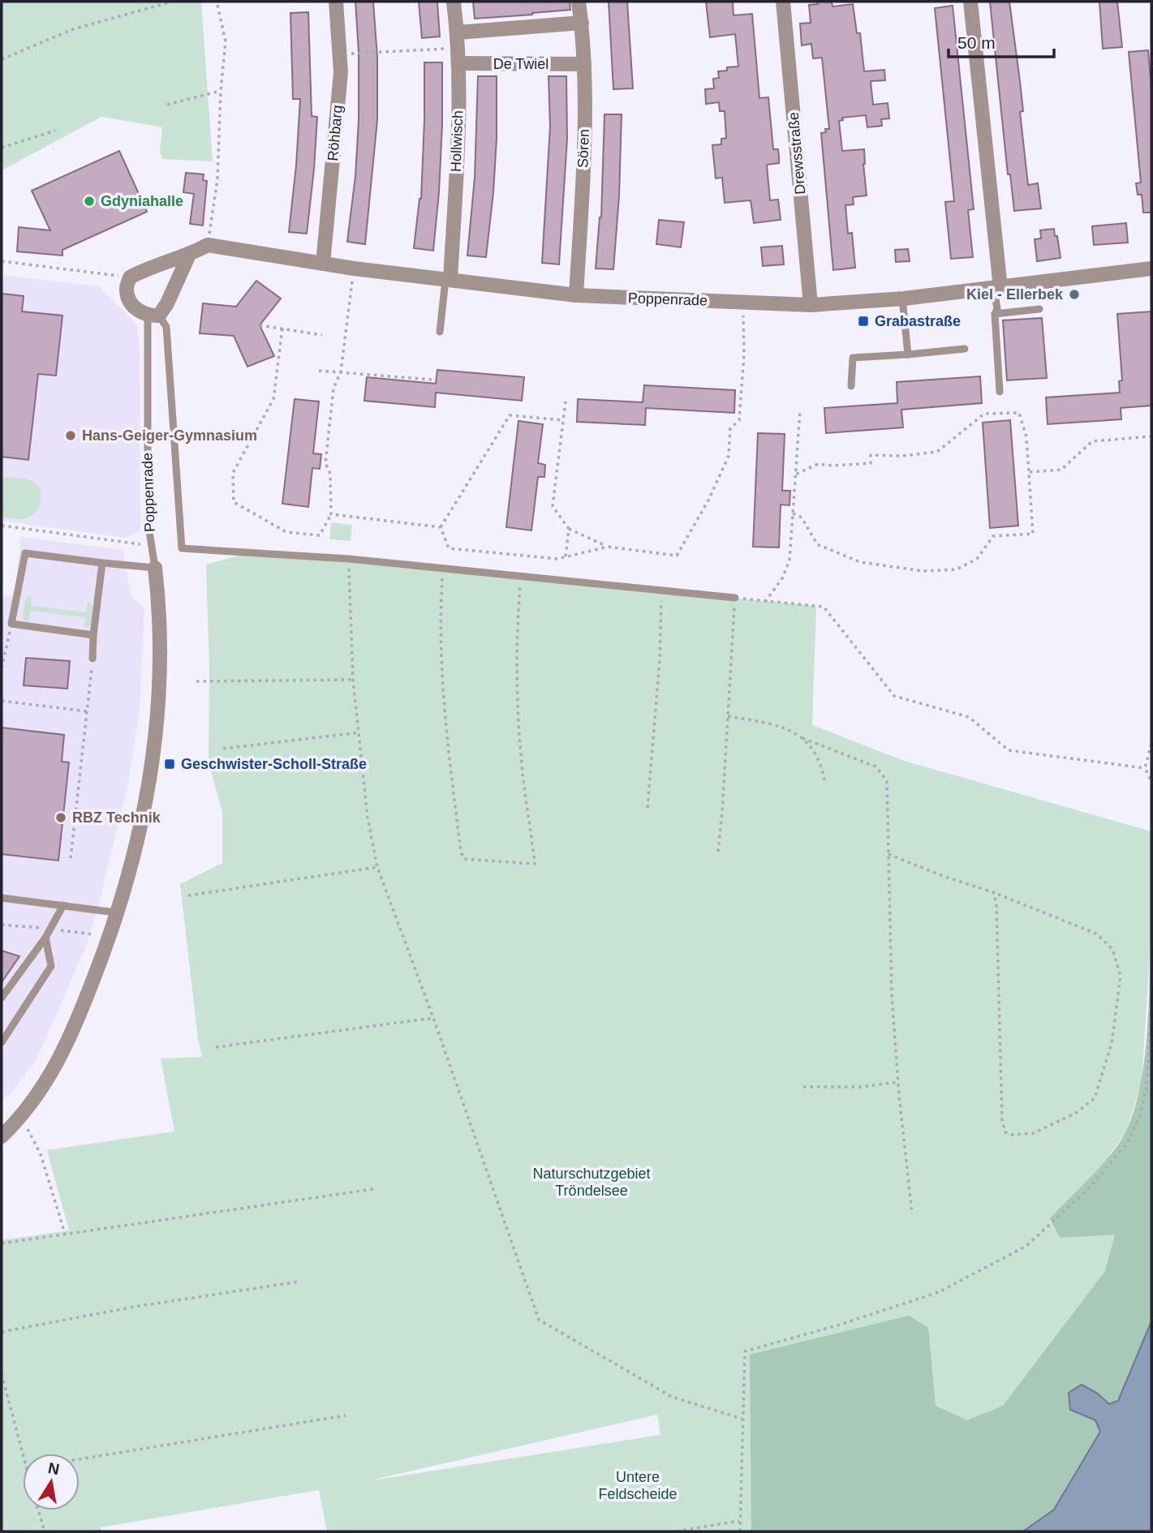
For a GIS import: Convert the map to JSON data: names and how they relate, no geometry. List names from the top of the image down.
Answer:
{
  "streets": {
    "street": [
      "De Twiel",
      "Röhbarg",
      "Hollwisch",
      "Sören",
      "Drewsstraße",
      "Poppenrade"
    ]
  },
  "crossings": [
    ["De Twiel", "Hollwisch"],
    ["De Twiel", "Sören"],
    ["Röhbarg", "Poppenrade"],
    ["Hollwisch", "Poppenrade"],
    ["Sören", "Poppenrade"],
    ["Drewsstraße", "Poppenrade"]
  ],
  "parks": ["Naturschutzgebiet Tröndelsee", "Untere Feldscheide"],
  "places": {
    "other": [
      "Gdyniahalle",
      "Kiel - Ellerbek",
      "Hans-Geiger-Gymnasium",
      "RBZ Technik"
    ],
    "transit": ["Grabastraße", "Geschwister-Scholl-Straße"]
  },
  "scale_bar": "50 m",
  "north": "top"
}
